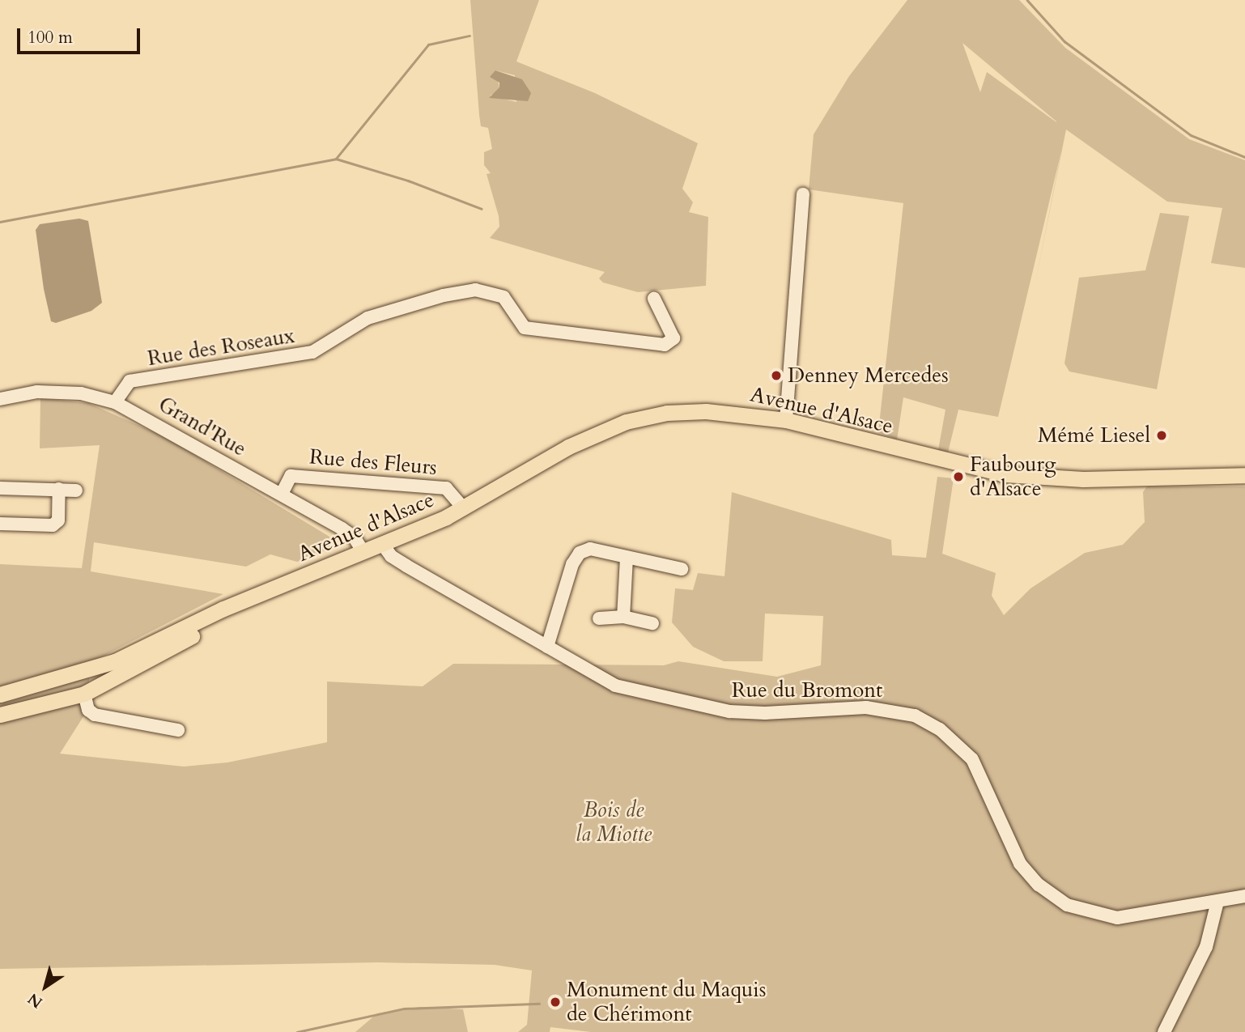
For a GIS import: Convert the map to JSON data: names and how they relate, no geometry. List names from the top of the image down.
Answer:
{
  "streets": {
    "main road": ["Avenue d'Alsace"],
    "street": [
      "Rue des Roseaux",
      "Grand'Rue",
      "Rue des Fleurs",
      "Rue du Bromont"
    ]
  },
  "crossings": [
    ["Rue des Roseaux", "Grand'Rue"],
    ["Avenue d'Alsace", "Grand'Rue"],
    ["Avenue d'Alsace", "Rue des Fleurs"],
    ["Avenue d'Alsace", "Rue du Bromont"],
    ["Grand'Rue", "Rue des Fleurs"]
  ],
  "parks": ["Bois de la Miotte"],
  "places": [
    "Denney Mercedes",
    "Mémé Liesel",
    "Faubourg d'Alsace",
    "Monument du Maquis de Chérimont"
  ],
  "scale_bar": "100 m",
  "north": "bottom left"
}
